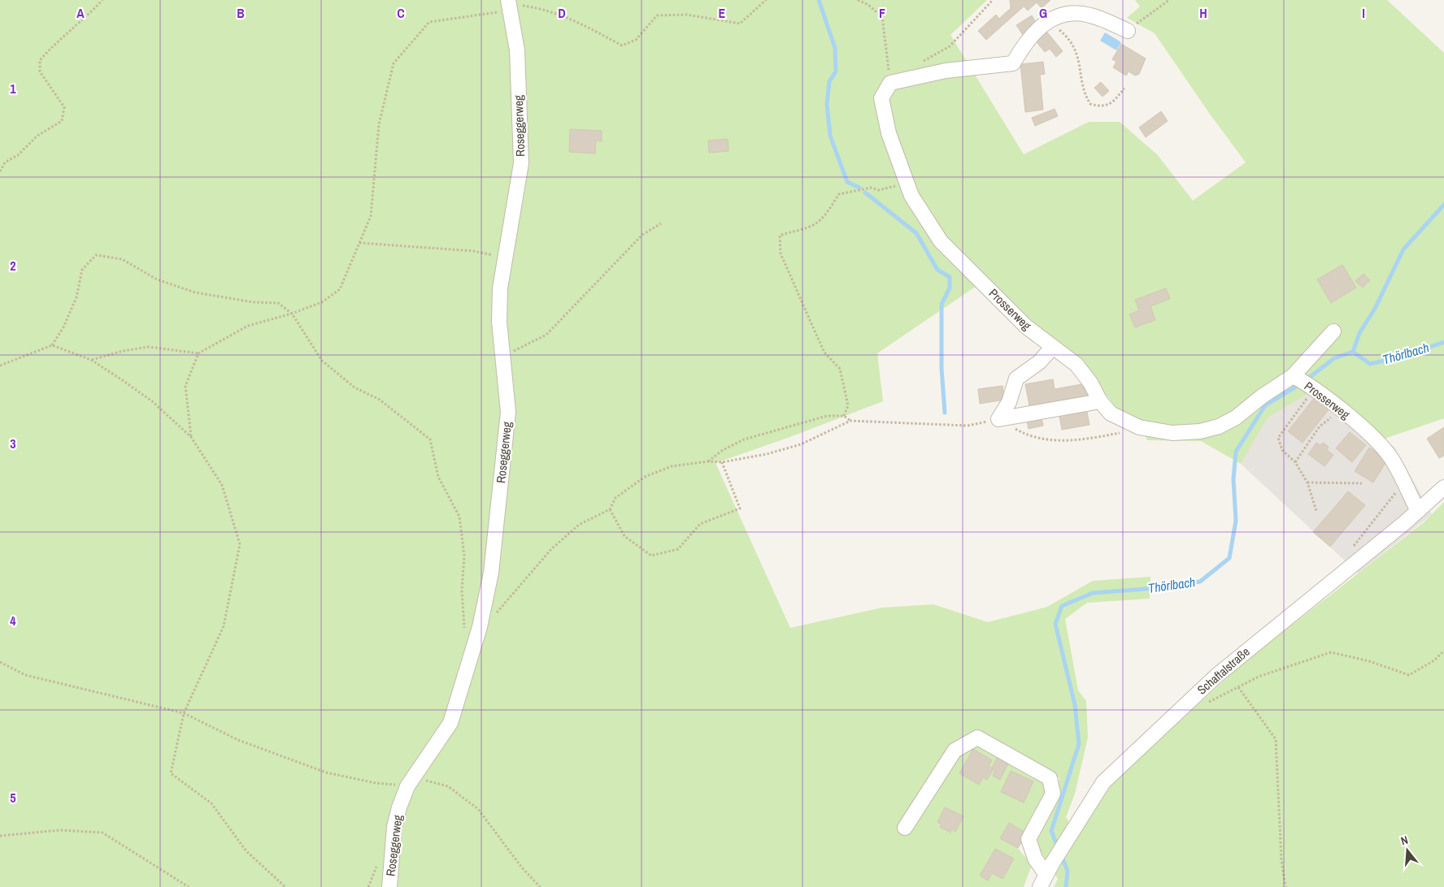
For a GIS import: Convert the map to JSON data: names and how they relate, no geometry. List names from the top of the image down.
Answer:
{
  "streets": {
    "street": ["Roseggerweg", "Prosserweg", "Schaftalstraße"]
  },
  "crossings": [
    ["Prosserweg", "Schaftalstraße"]
  ],
  "water": ["Thörlbach"],
  "north": "top",
  "grid": {
    "columns": [
      "A",
      "B",
      "C",
      "D",
      "E",
      "F",
      "G",
      "H",
      "I"
    ],
    "rows": [
      "1",
      "2",
      "3",
      "4",
      "5"
    ]
  }
}
